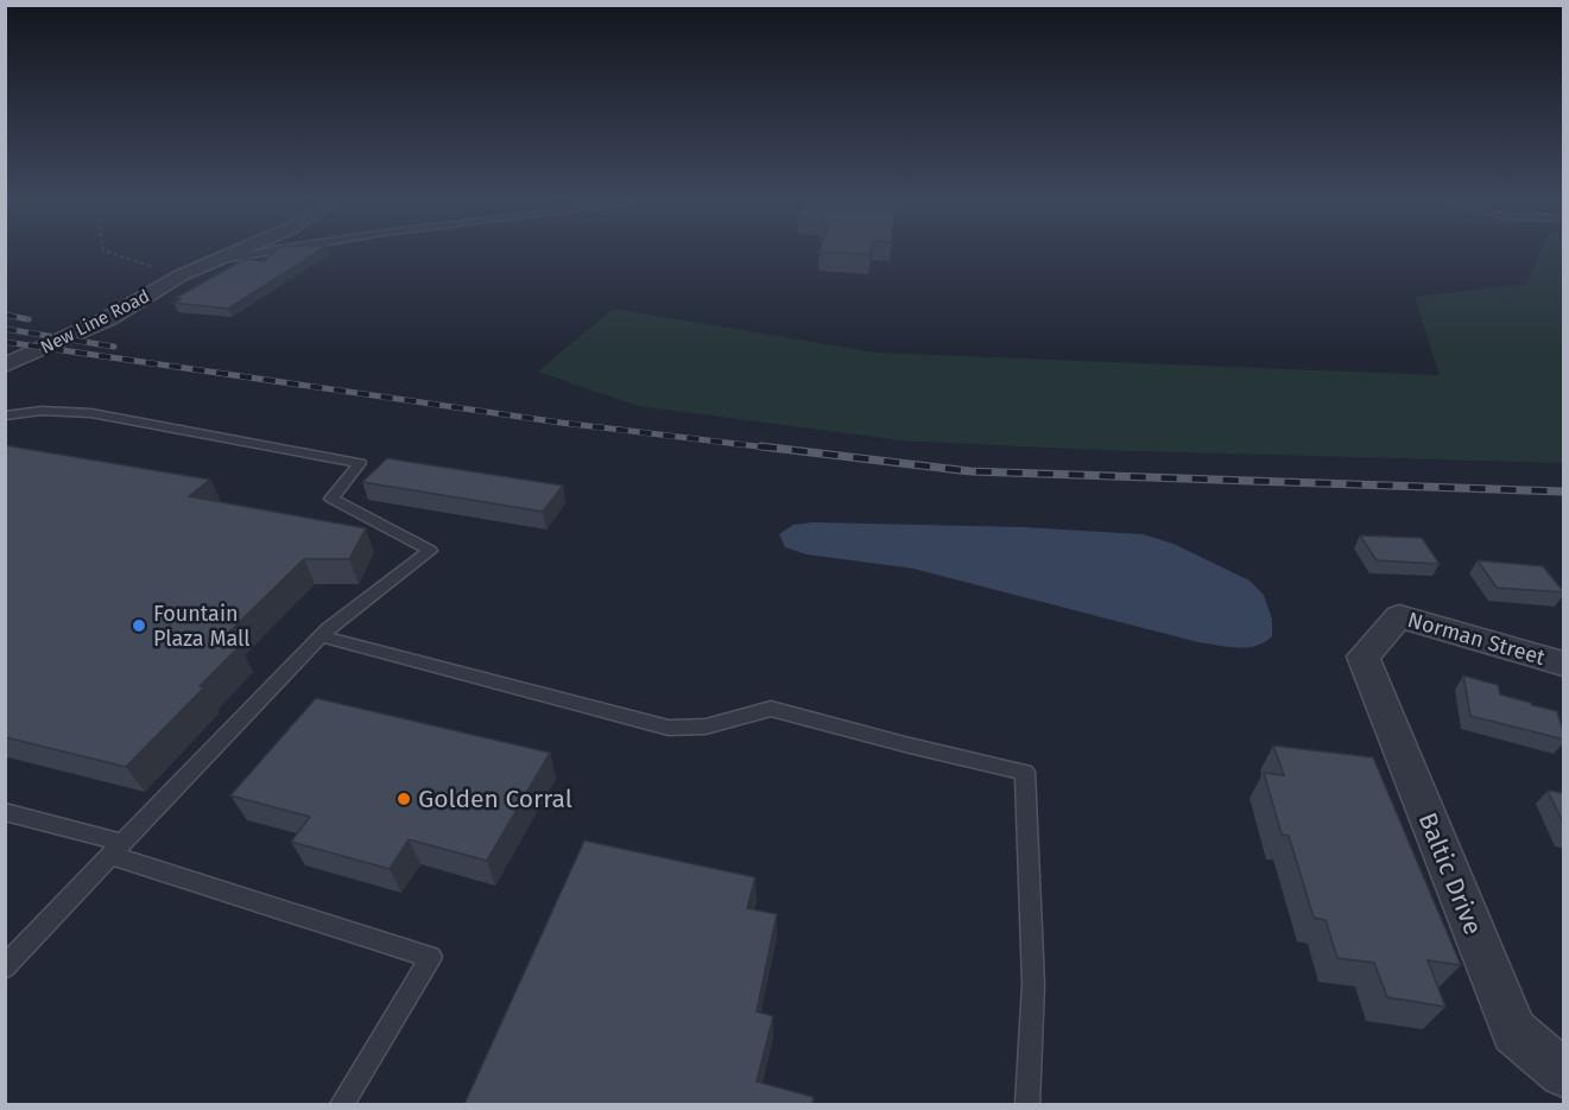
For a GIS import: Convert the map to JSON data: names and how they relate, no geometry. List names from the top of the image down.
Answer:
{
  "streets": {
    "street": ["New Line Road", "Norman Street", "Baltic Drive"]
  },
  "crossings": [
    ["Norman Street", "Baltic Drive"]
  ],
  "places": ["Fountain Plaza Mall", "Golden Corral"]
}
